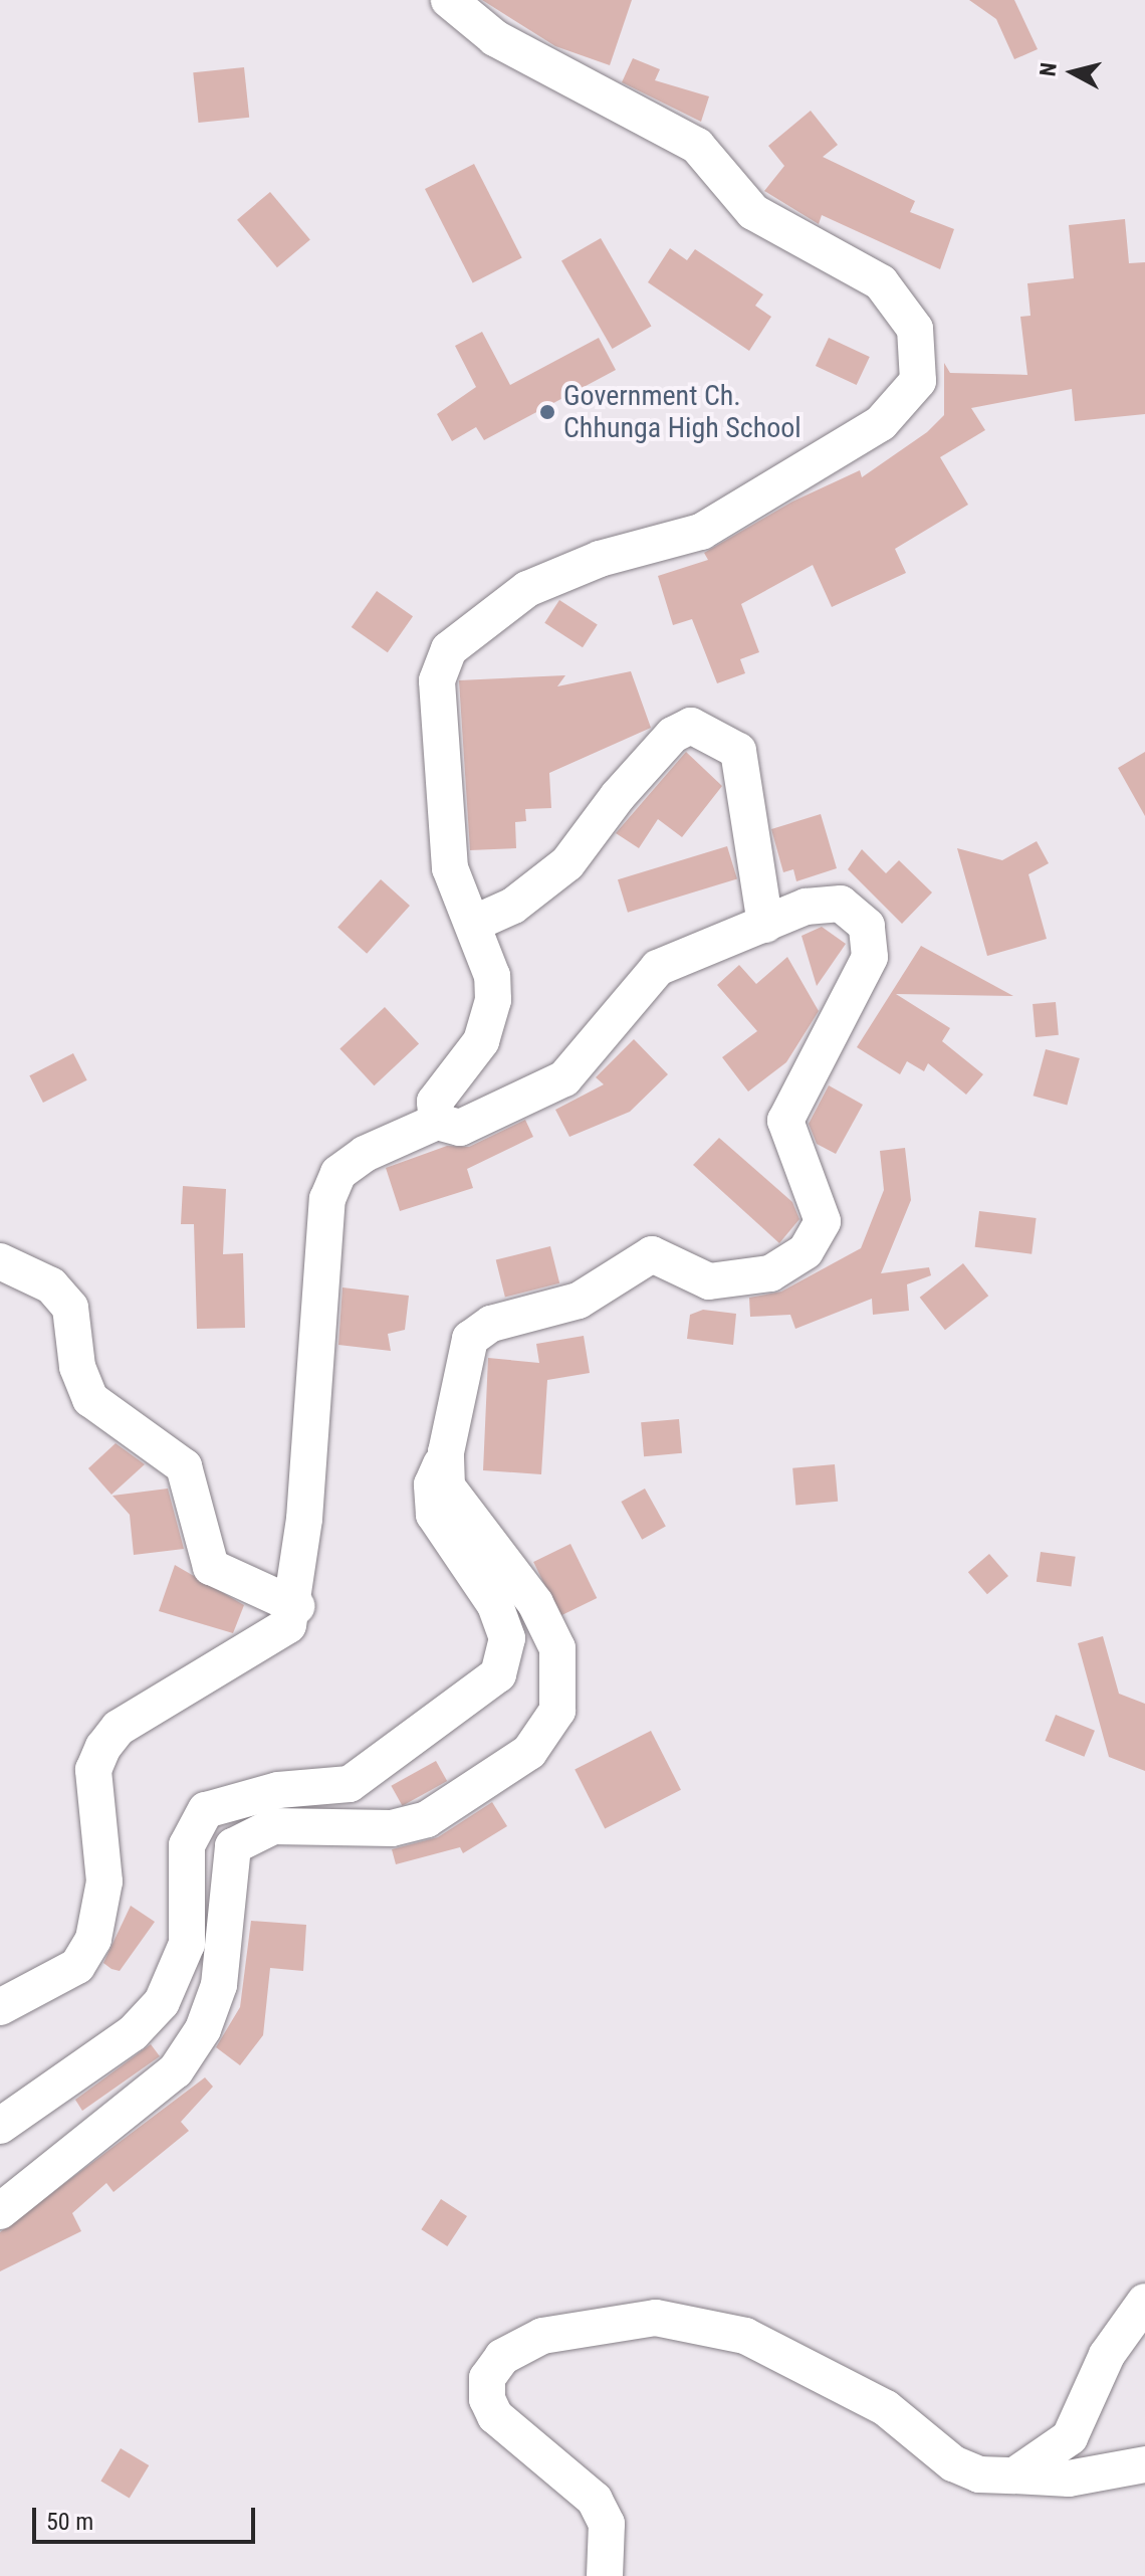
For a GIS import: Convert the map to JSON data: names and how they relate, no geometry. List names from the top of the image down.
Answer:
{
  "places": ["Government Ch. Chhunga High School"],
  "scale_bar": "50 m",
  "north": "left"
}
